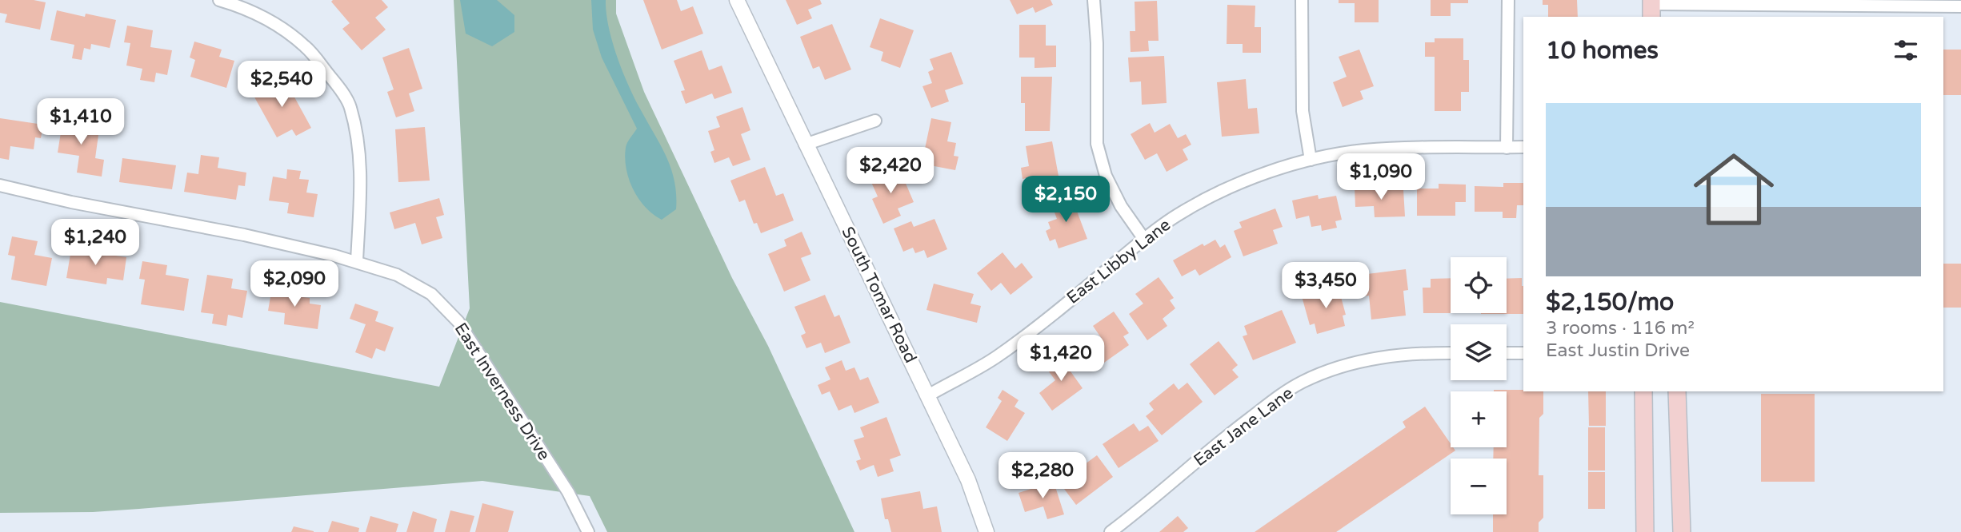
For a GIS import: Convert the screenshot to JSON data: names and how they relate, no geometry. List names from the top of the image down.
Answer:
{
  "streets": {
    "street": [
      "East Libby Lane",
      "South Tomar Road",
      "East Inverness Drive",
      "East Jane Lane"
    ]
  },
  "crossings": [
    ["East Libby Lane", "South Tomar Road"]
  ],
  "page": {
    "heading": "10 homes",
    "price": [
      "$2,540",
      "$1,410",
      "$2,420",
      "$1,090",
      "$2,150",
      "$1,240",
      "$2,090",
      "$3,450",
      "$1,420",
      "$2,280"
    ],
    "list": [
      {
        "name": "$2,150/mo",
        "note": "3 rooms · 116 m² · East Justin Drive"
      }
    ],
    "map_buttons": ["+", "−"]
  }
}
